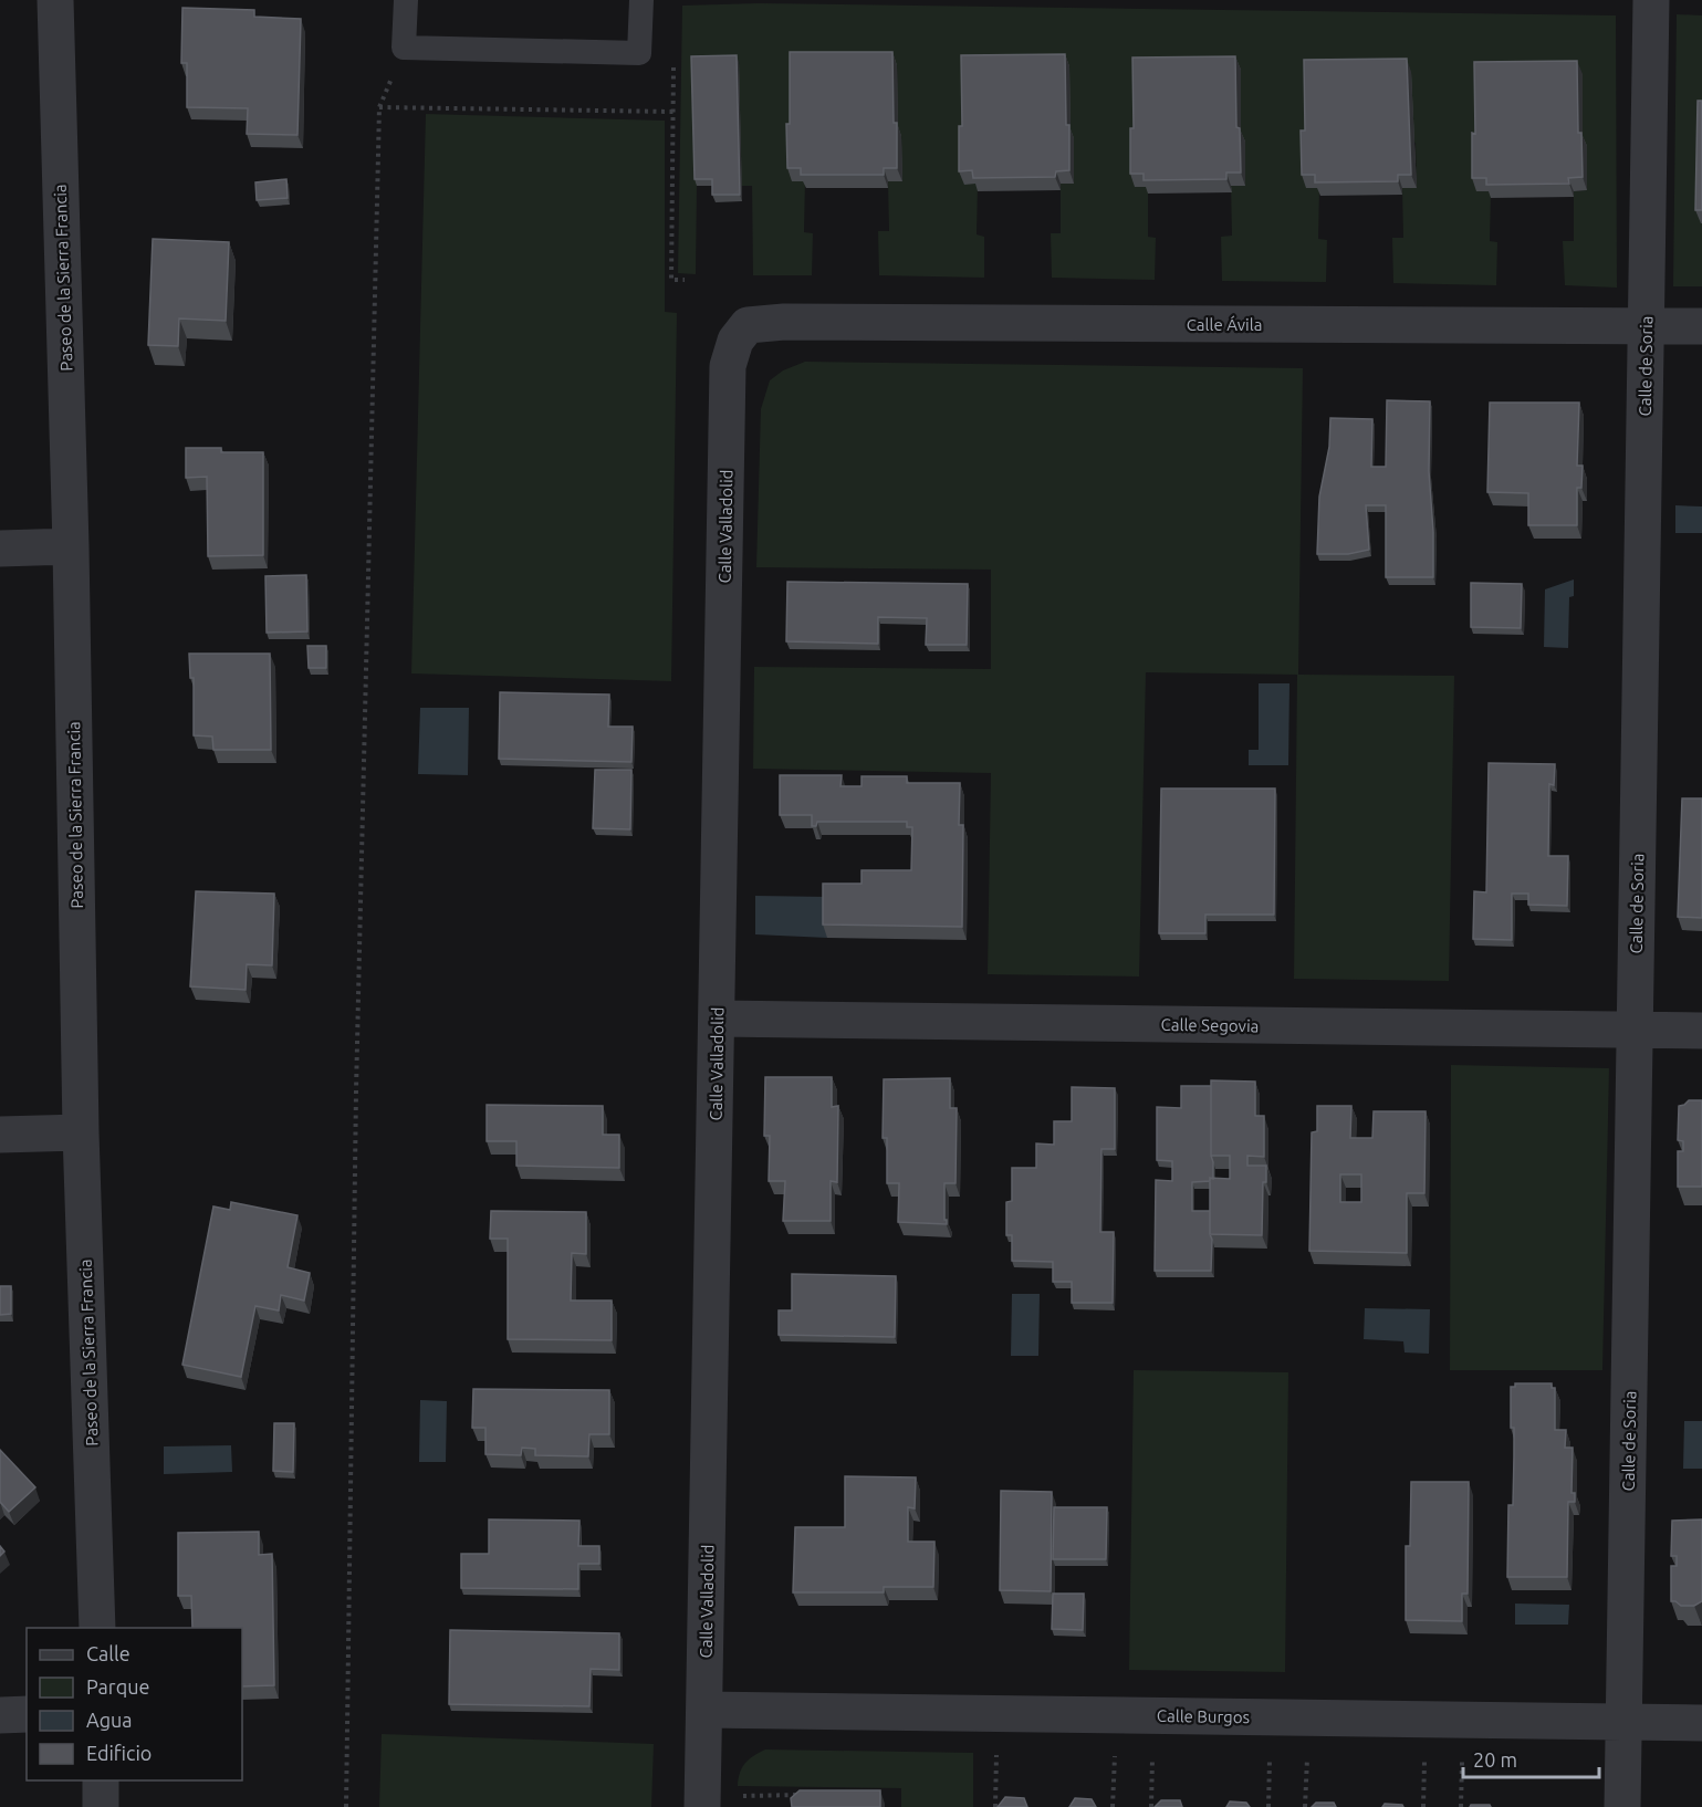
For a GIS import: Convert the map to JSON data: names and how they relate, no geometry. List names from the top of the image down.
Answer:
{
  "streets": {
    "street": [
      "Paseo de la Sierra Francia",
      "Calle Ávila",
      "Calle de Soria",
      "Calle Valladolid",
      "Calle Segovia",
      "Calle Burgos"
    ]
  },
  "crossings": [
    ["Calle Ávila", "Calle de Soria"],
    ["Calle Ávila", "Calle Valladolid"],
    ["Calle de Soria", "Calle Segovia"],
    ["Calle de Soria", "Calle Burgos"],
    ["Calle Valladolid", "Calle Segovia"],
    ["Calle Valladolid", "Calle Burgos"]
  ],
  "legend": [
    "Calle",
    "Parque",
    "Agua",
    "Edificio"
  ],
  "scale_bar": "20 m"
}
